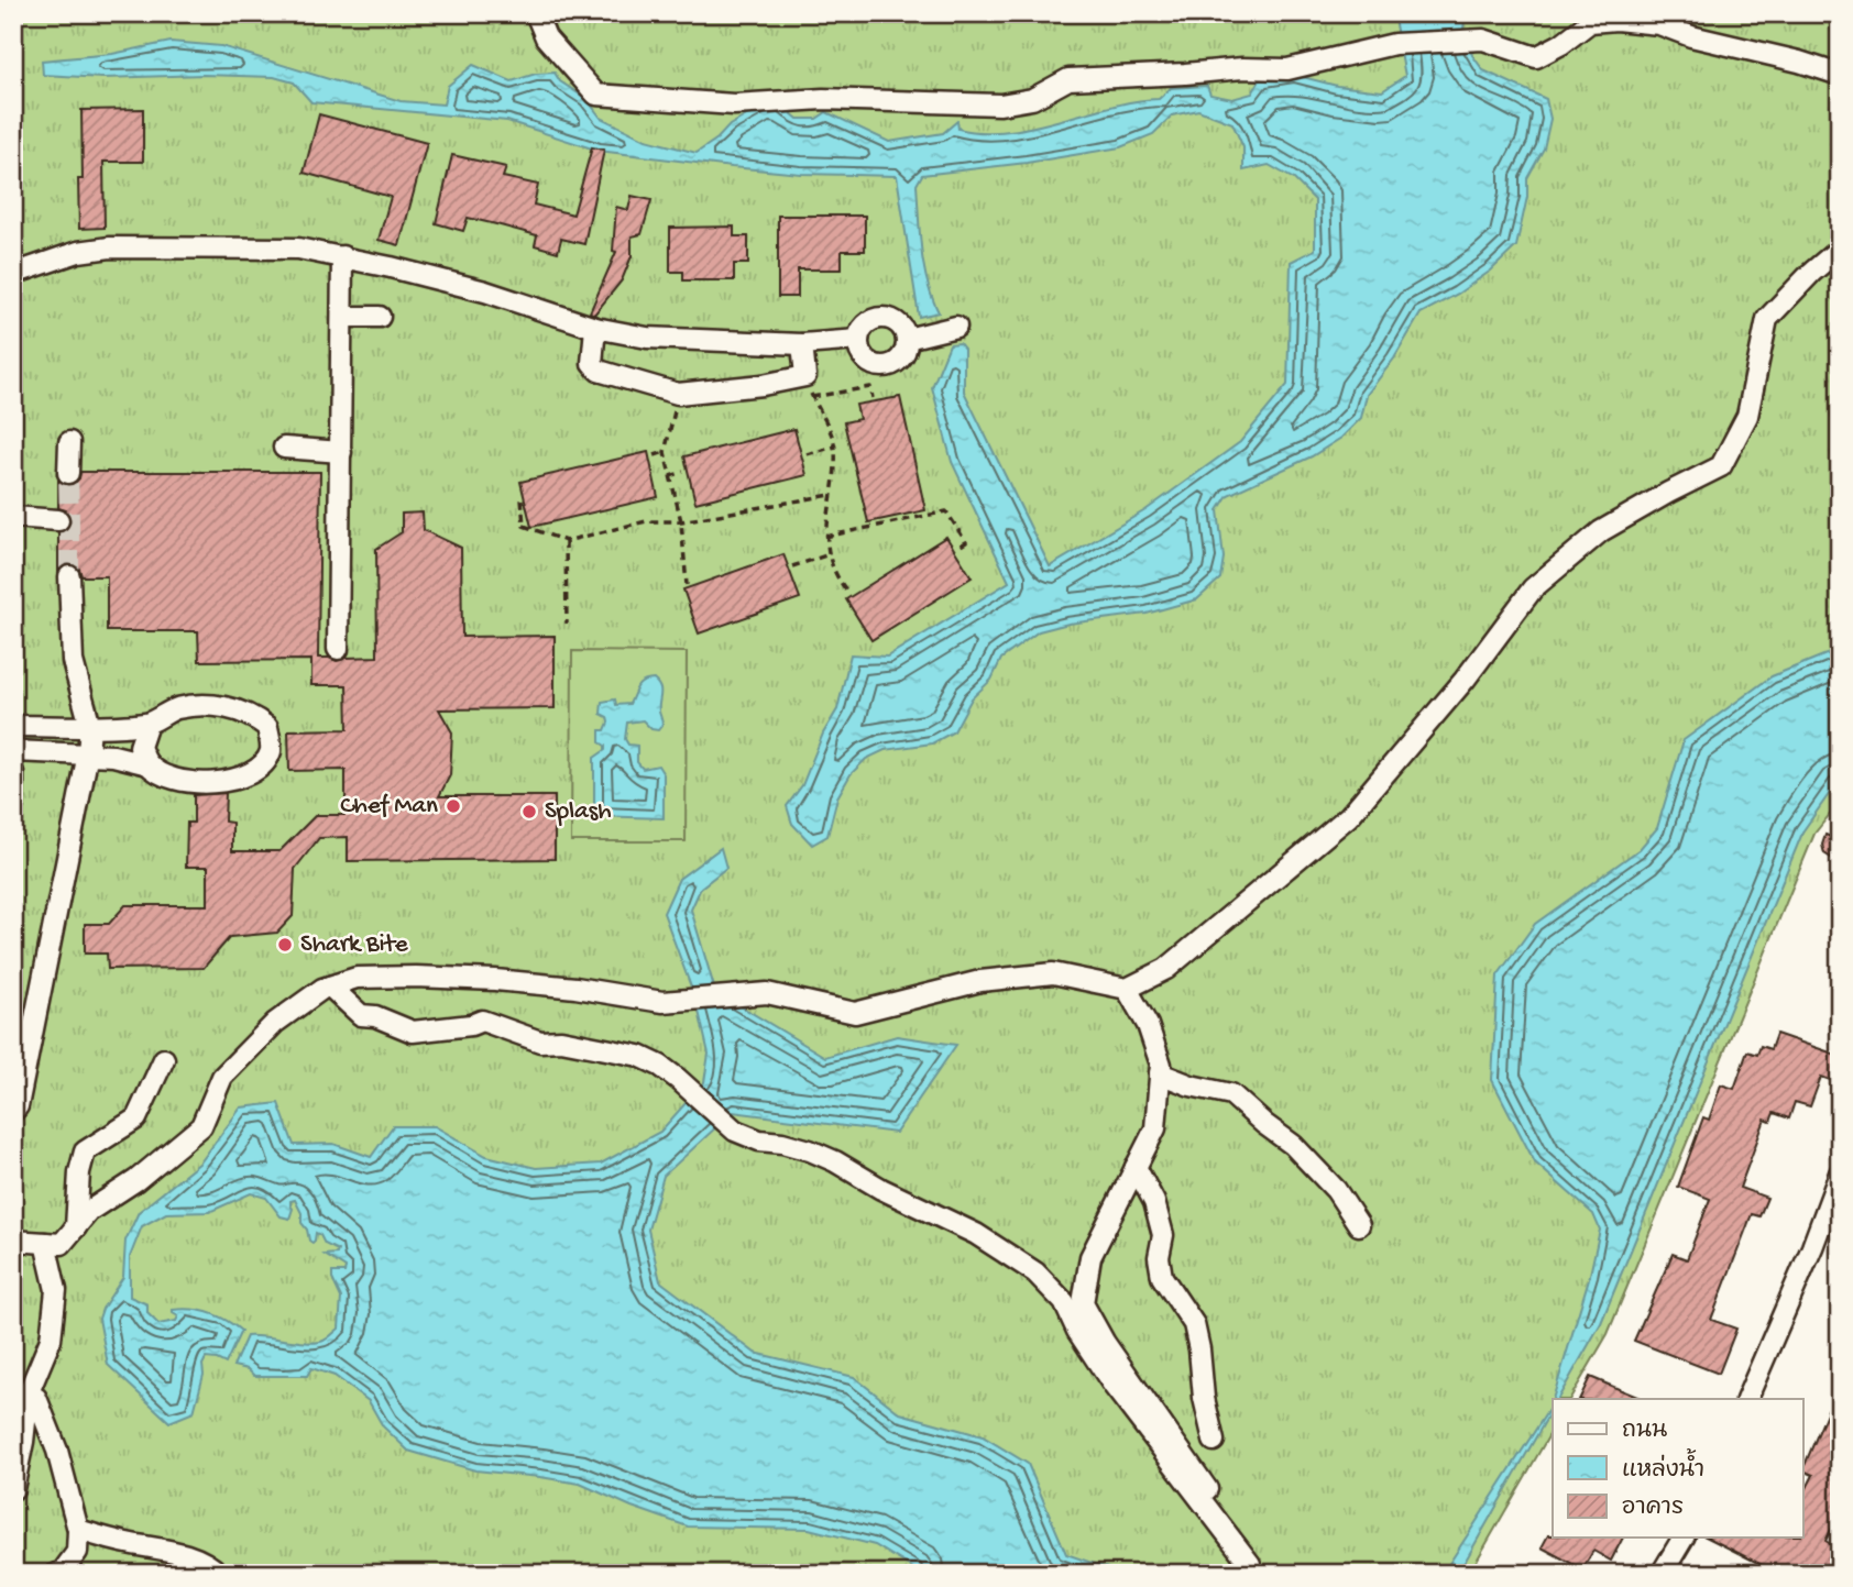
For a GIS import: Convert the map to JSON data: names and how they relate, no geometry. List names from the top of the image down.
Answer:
{
  "places": ["Chef Man", "Splash", "Shark Bite"],
  "legend": ["ถนน", "แหล่งน้ำ", "อาคาร"]
}
